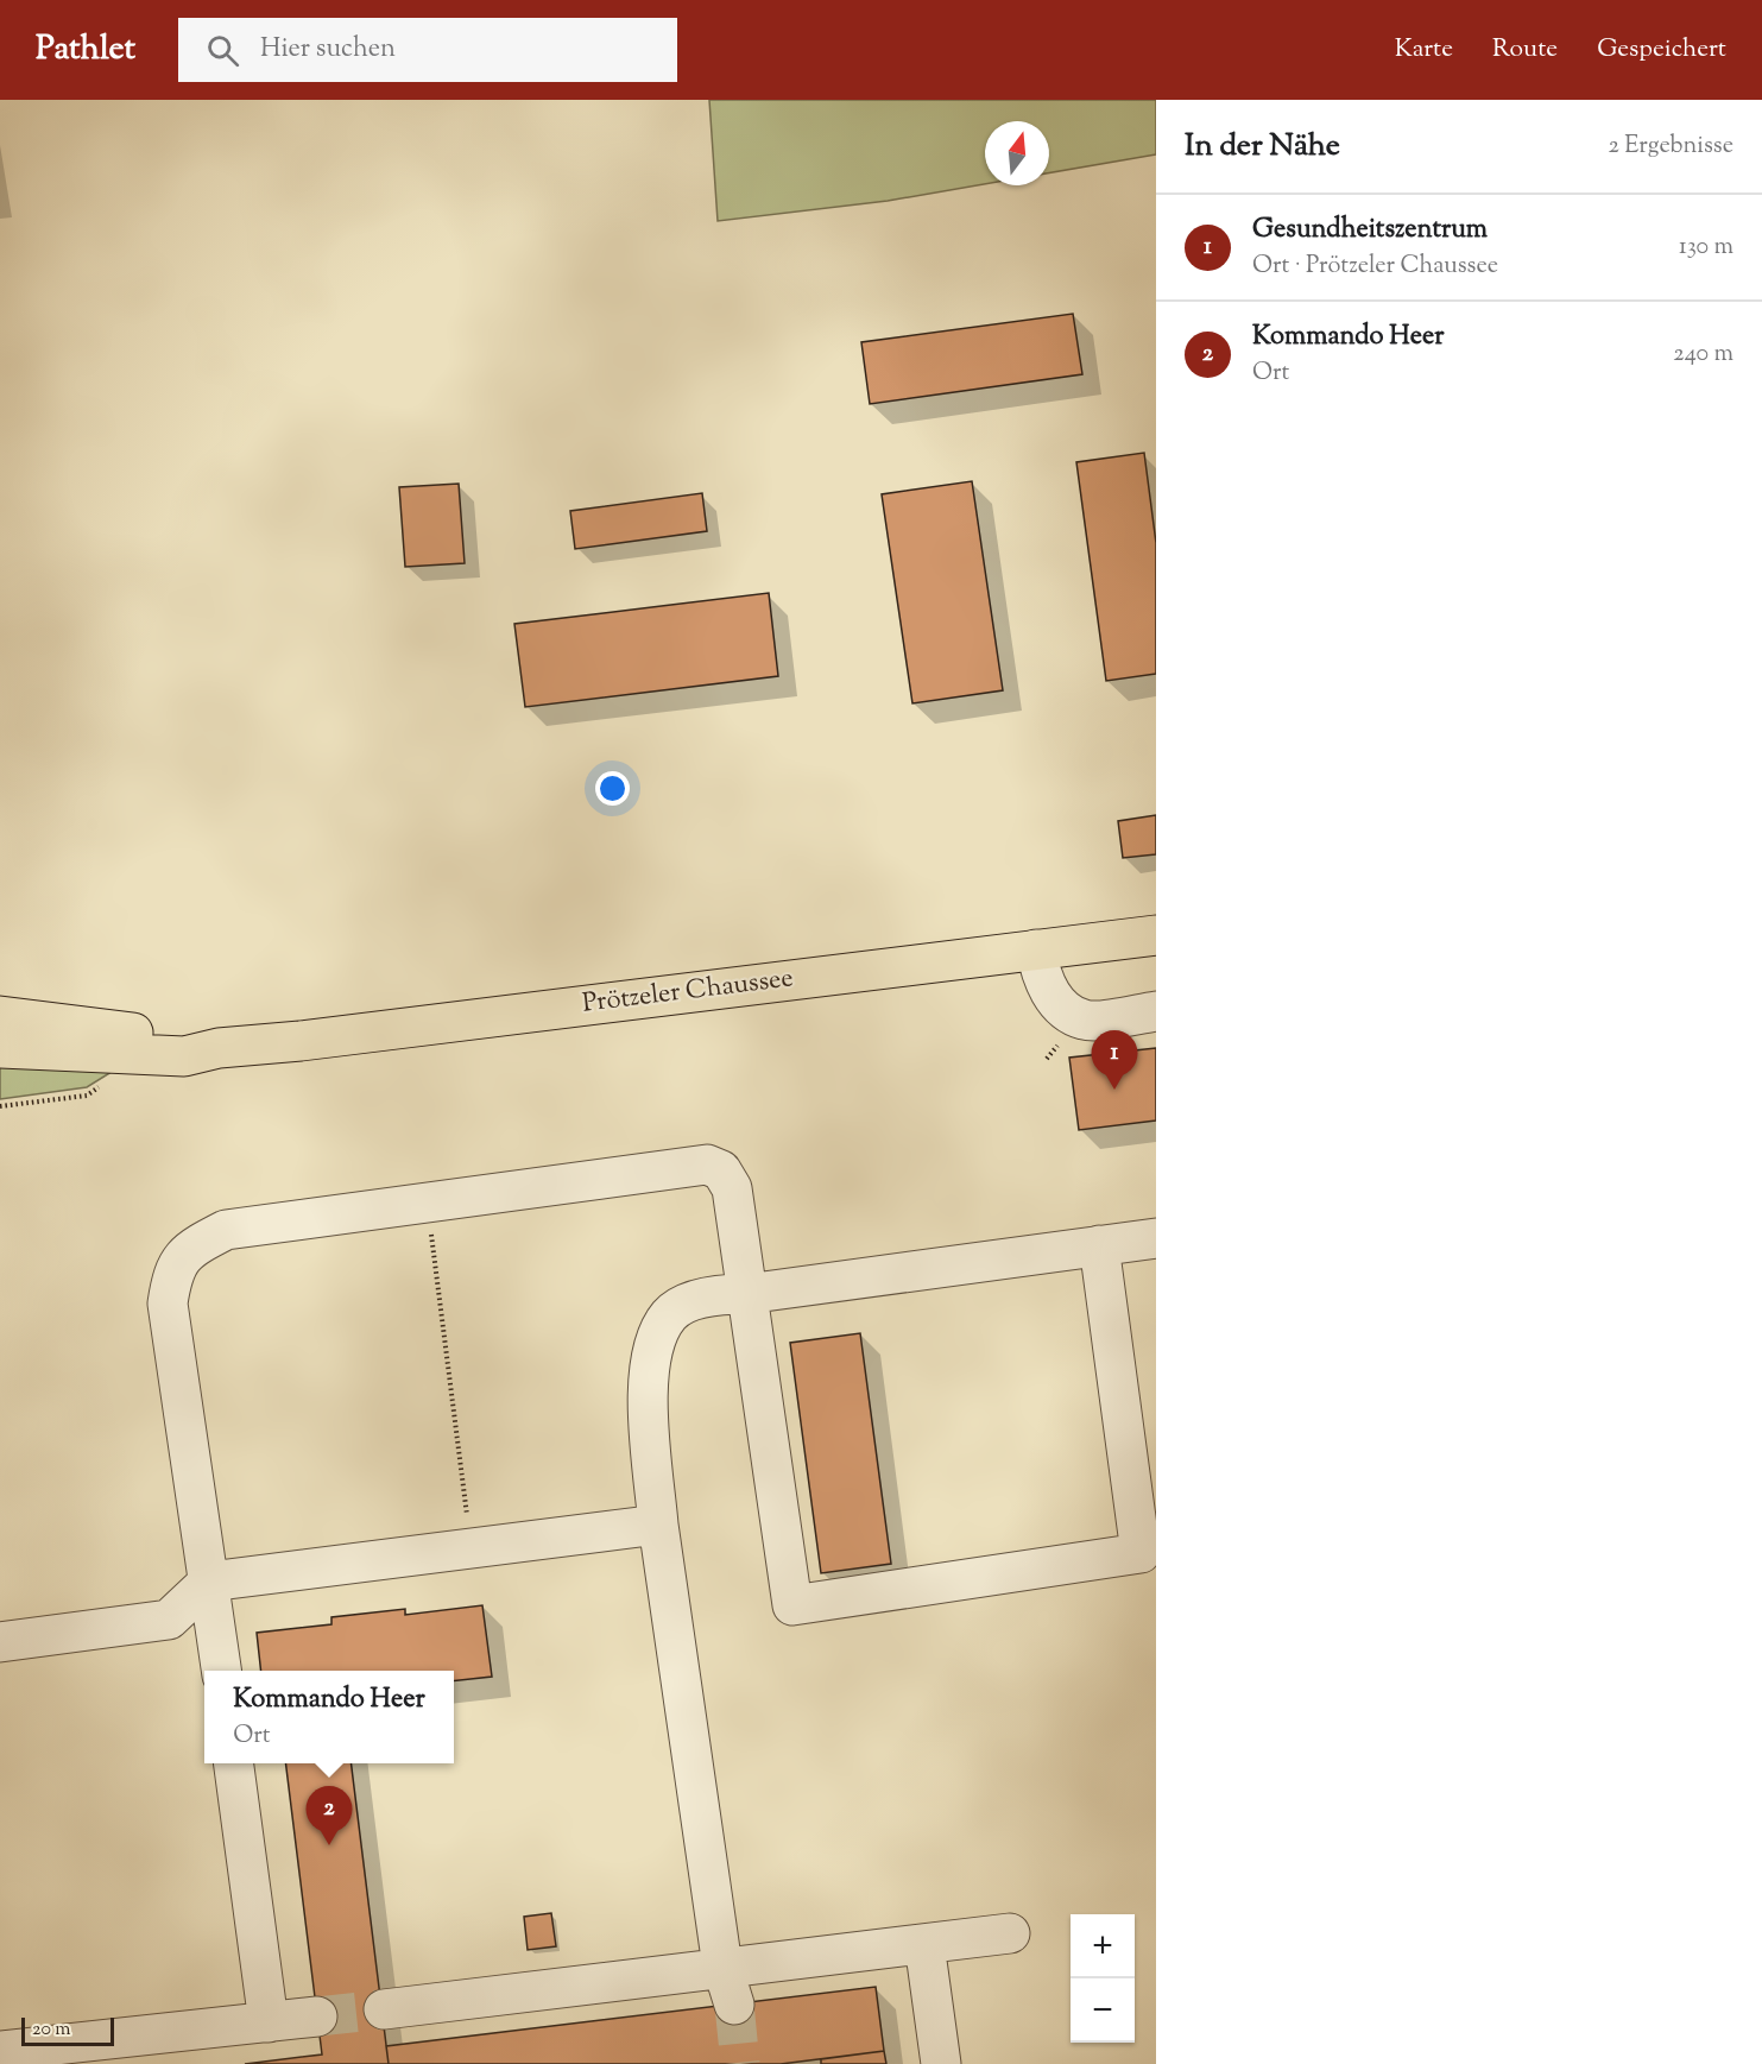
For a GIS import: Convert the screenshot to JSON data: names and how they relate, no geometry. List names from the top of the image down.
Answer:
{
  "streets": {
    "main road": ["Prötzeler Chaussee"]
  },
  "scale_bar": "20 m",
  "north": "top",
  "page": {
    "header": "Pathlet",
    "search": "Hier suchen",
    "nav": ["Karte", "Route", "Gespeichert"],
    "heading": ["In der Nähe", "2 Ergebnisse"],
    "list": [
      {
        "mark": "1",
        "name": "Gesundheitszentrum",
        "note": "Ort · Prötzeler Chaussee",
        "value": "130 m"
      },
      {
        "mark": "2",
        "name": "Kommando Heer",
        "note": "Ort",
        "value": "240 m"
      }
    ],
    "pins": ["1", "2"],
    "popup": ["Kommando Heer", "Ort"],
    "map_buttons": ["+", "−"],
    "scale": "20 m"
  }
}
